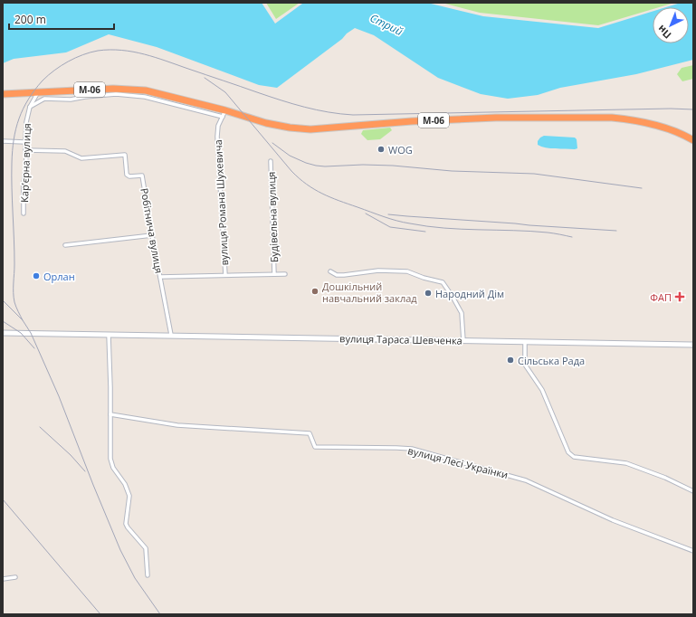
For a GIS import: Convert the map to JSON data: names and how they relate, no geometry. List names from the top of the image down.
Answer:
{
  "streets": {
    "highway": ["М-06"],
    "street": [
      "Карʼєрна вулиця",
      "вулиця Романа Шухевича",
      "Будівельна вулиця",
      "Робітнича вулиця",
      "вулиця Тараса Шевченка",
      "вулиця Лесі Українки"
    ]
  },
  "crossings": [
    ["М-06", "Карʼєрна вулиця"],
    ["М-06", "вулиця Романа Шухевича"],
    ["Карʼєрна вулиця", "Робітнича вулиця"],
    ["Робітнича вулиця", "вулиця Тараса Шевченка"]
  ],
  "water": ["Стрий"],
  "places": {
    "other": [
      "WOG",
      "Орлан",
      "Дошкільний навчальний заклад",
      "Народний Дім",
      "Сільська Рада"
    ],
    "health": ["ФАП"]
  },
  "scale_bar": "200 m",
  "north": "bottom left"
}
